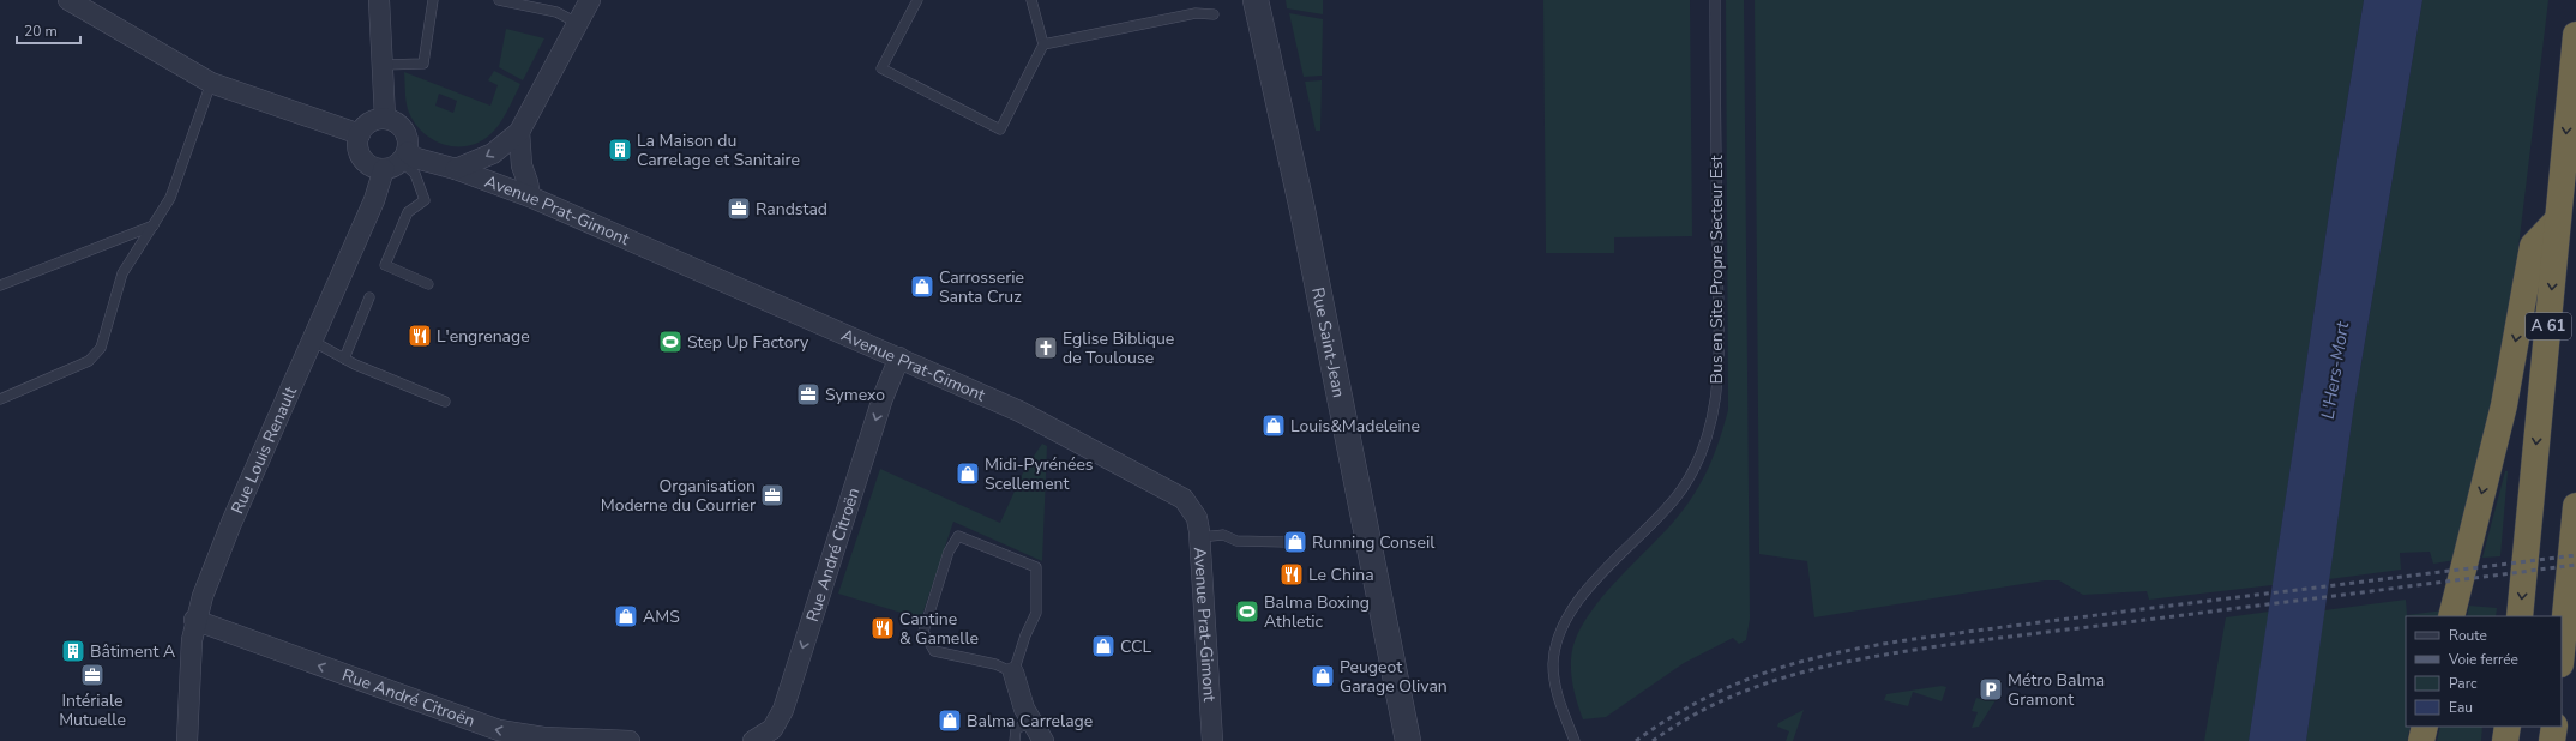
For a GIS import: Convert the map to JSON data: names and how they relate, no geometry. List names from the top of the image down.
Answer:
{
  "streets": {
    "highway": ["A 61"],
    "street": [
      "Avenue Prat-Gimont",
      "Rue Saint-Jean",
      "Rue Louis Renault",
      "Rue André Citroën"
    ],
    "lane": ["Bus en Site Propre Secteur Est"]
  },
  "crossings": [
    ["Avenue Prat-Gimont", "Rue Louis Renault"],
    ["Avenue Prat-Gimont", "Rue André Citroën"],
    ["Rue Louis Renault", "Rue André Citroën"]
  ],
  "water": ["L'Hers-Mort"],
  "places": {
    "building": ["La Maison du Carrelage et Sanitaire", "Bâtiment A"],
    "office": [
      "Randstad",
      "Symexo",
      "Organisation Moderne du Courrier",
      "Intériale Mutuelle"
    ],
    "shop": [
      "Carrosserie Santa Cruz",
      "Louis&Madeleine",
      "Midi-Pyrénées Scellement",
      "Running Conseil",
      "AMS",
      "CCL",
      "Peugeot Garage Olivan",
      "Balma Carrelage"
    ],
    "restaurant": ["L'engrenage", "Le China", "Cantine & Gamelle"],
    "sports": ["Step Up Factory", "Balma Boxing Athletic"],
    "church": ["Eglise Biblique de Toulouse"],
    "parking": ["Métro Balma Gramont"]
  },
  "legend": [
    "Route",
    "Voie ferrée",
    "Parc",
    "Eau"
  ],
  "scale_bar": "20 m"
}
